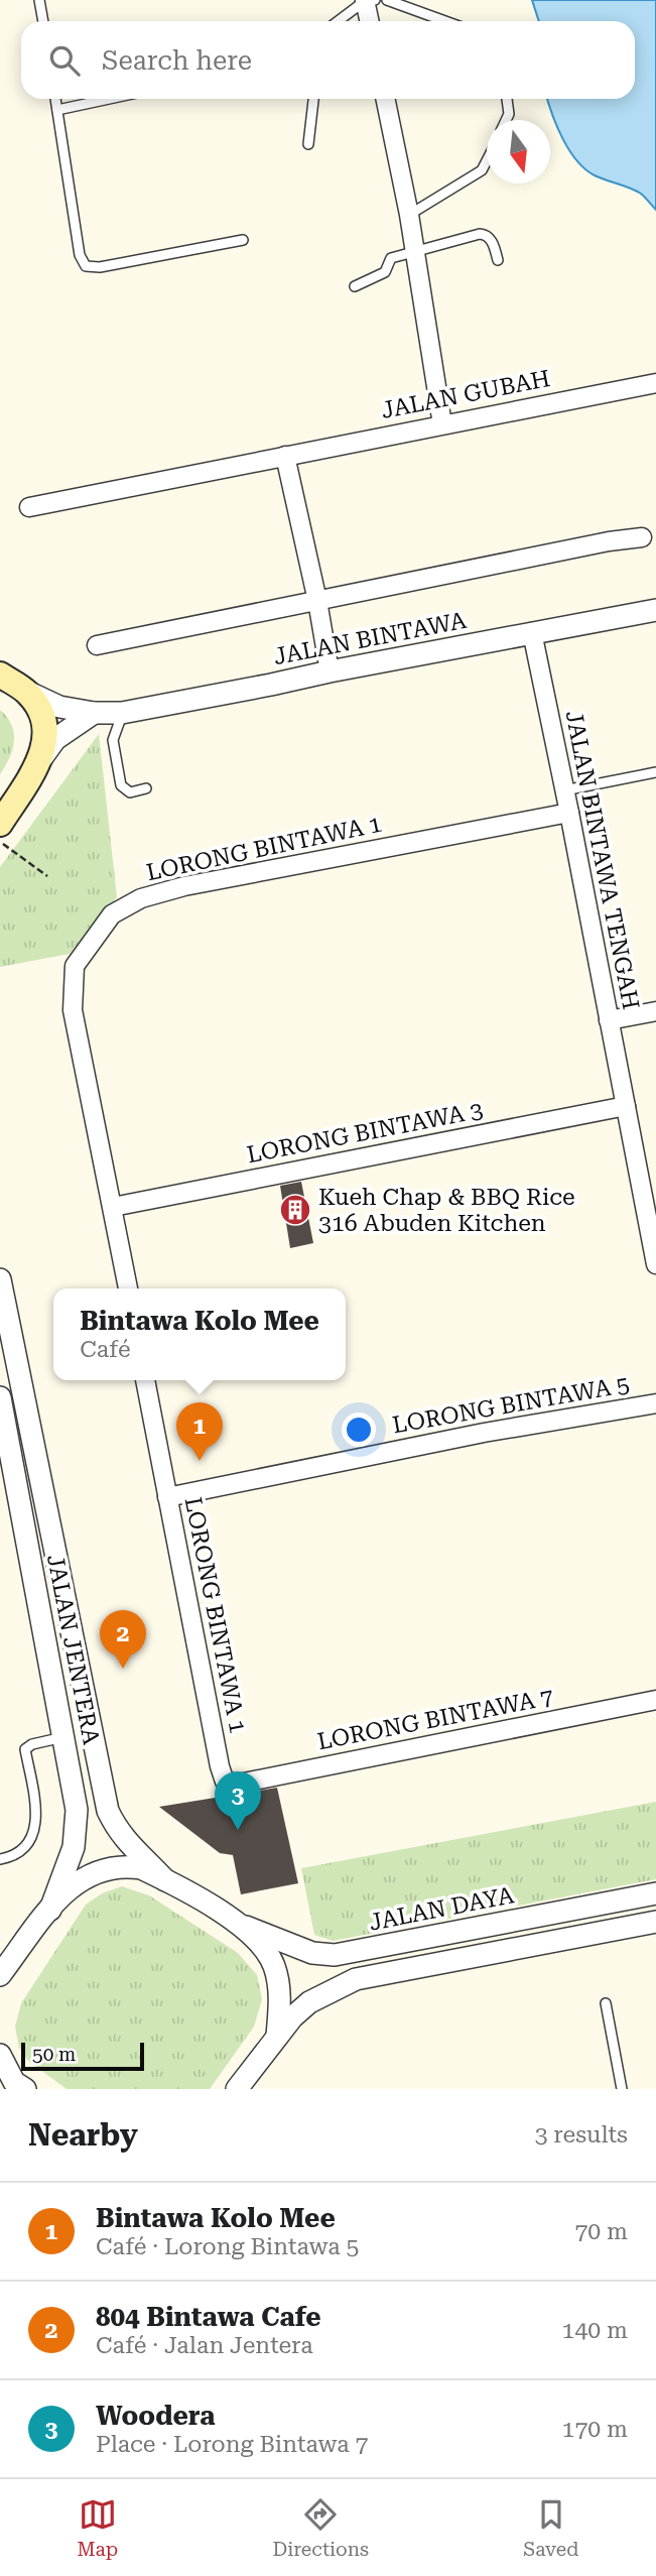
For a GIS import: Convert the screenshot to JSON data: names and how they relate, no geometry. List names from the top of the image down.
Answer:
{
  "streets": {
    "street": [
      "JALAN GUBAH",
      "JALAN BINTAWA",
      "LORONG BINTAWA 1",
      "JALAN BINTAWA TENGAH",
      "LORONG BINTAWA 3",
      "LORONG BINTAWA 5",
      "JALAN JENTERA",
      "LORONG BINTAWA 7",
      "JALAN DAYA"
    ]
  },
  "crossings": [
    ["JALAN BINTAWA", "JALAN BINTAWA TENGAH"],
    ["LORONG BINTAWA 1", "JALAN BINTAWA TENGAH"],
    ["LORONG BINTAWA 1", "LORONG BINTAWA 3"],
    ["LORONG BINTAWA 1", "LORONG BINTAWA 5"],
    ["LORONG BINTAWA 1", "LORONG BINTAWA 7"],
    ["JALAN BINTAWA TENGAH", "LORONG BINTAWA 3"]
  ],
  "places": {
    "building": ["Kueh Chap & BBQ Rice 316 Abuden Kitchen"]
  },
  "scale_bar": "50 m",
  "north": "bottom",
  "page": {
    "search": "Search here",
    "popup": ["Bintawa Kolo Mee", "Café"],
    "pins": ["1", "2", "3"],
    "scale": "50 m",
    "heading": ["Nearby", "3 results"],
    "list": [
      {
        "mark": "1",
        "name": "Bintawa Kolo Mee",
        "note": "Café · Lorong Bintawa 5",
        "value": "70 m"
      },
      {
        "mark": "2",
        "name": "804 Bintawa Cafe",
        "note": "Café · Jalan Jentera",
        "value": "140 m"
      },
      {
        "mark": "3",
        "name": "Woodera",
        "note": "Place · Lorong Bintawa 7",
        "value": "170 m"
      }
    ],
    "nav": ["Map", "Directions", "Saved"]
  }
}
